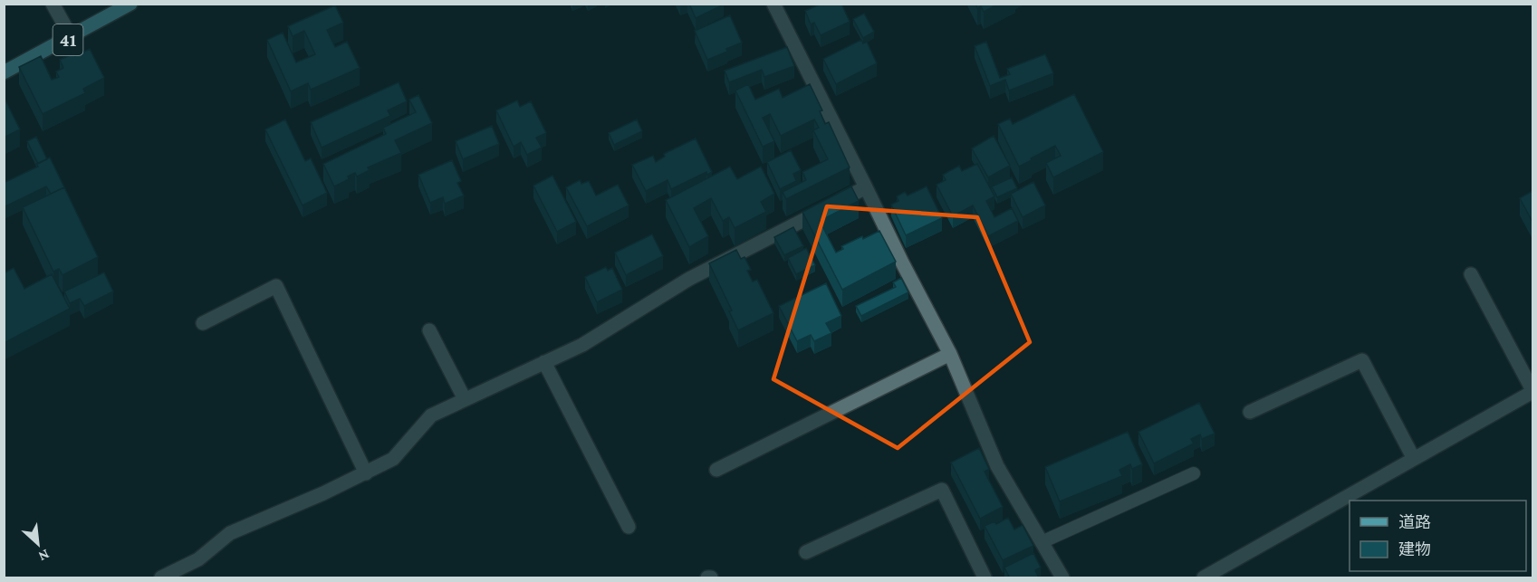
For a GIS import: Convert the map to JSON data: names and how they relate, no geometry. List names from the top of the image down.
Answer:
{
  "streets": {
    "main road": ["41"]
  },
  "legend": ["道路", "建物"],
  "north": "bottom right"
}
